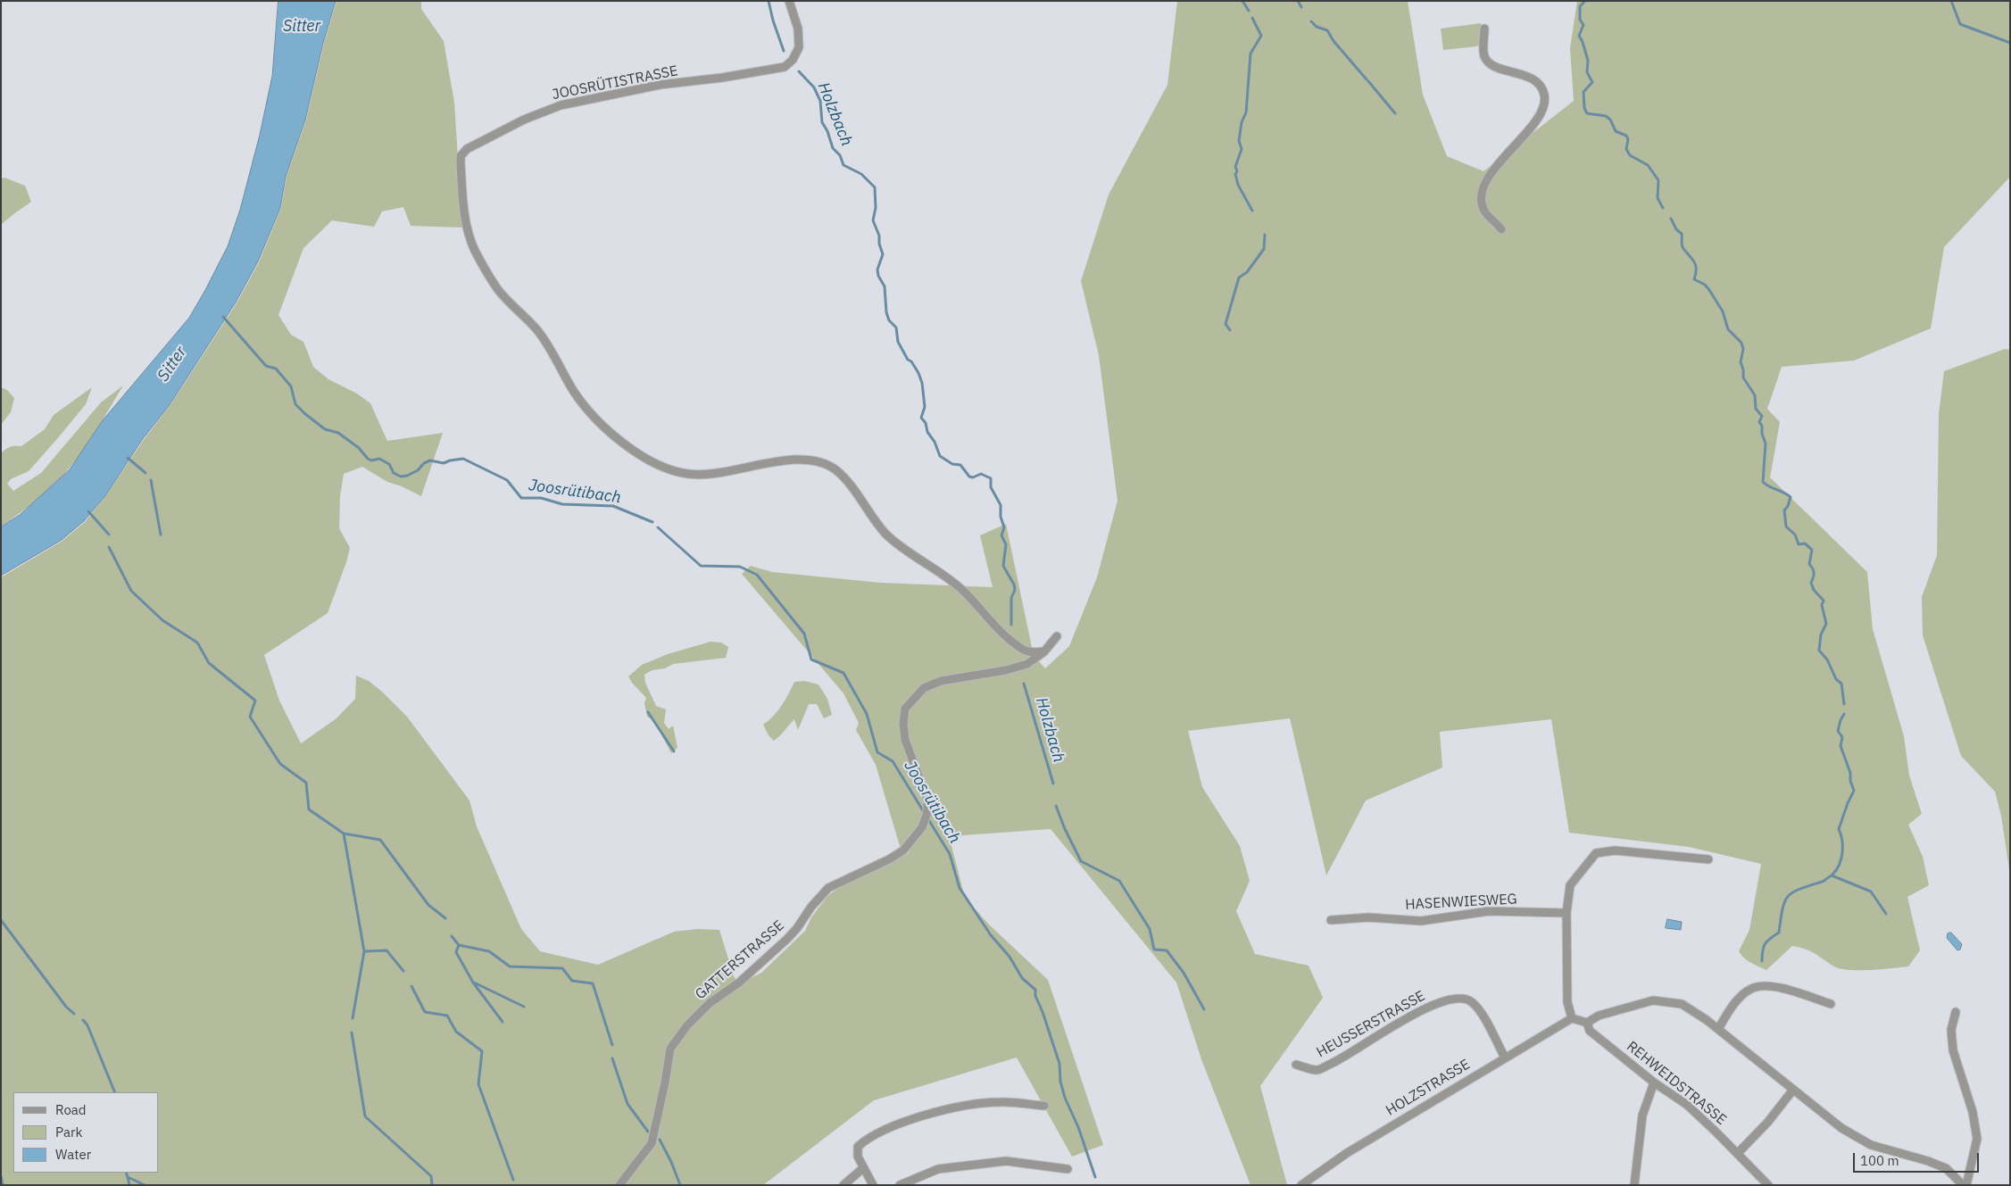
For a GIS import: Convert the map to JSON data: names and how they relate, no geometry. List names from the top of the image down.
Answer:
{
  "streets": {
    "street": [
      "JOOSRÜTISTRASSE",
      "HASENWIESWEG",
      "GATTERSTRASSE",
      "HEUSSERSTRASSE",
      "REHWEIDSTRASSE",
      "HOLZSTRASSE"
    ]
  },
  "crossings": [
    ["JOOSRÜTISTRASSE", "GATTERSTRASSE"],
    ["HEUSSERSTRASSE", "HOLZSTRASSE"]
  ],
  "water": ["Sitter", "Holzbach", "Joosrütibach"],
  "legend": ["Road", "Park", "Water"],
  "scale_bar": "100 m"
}
